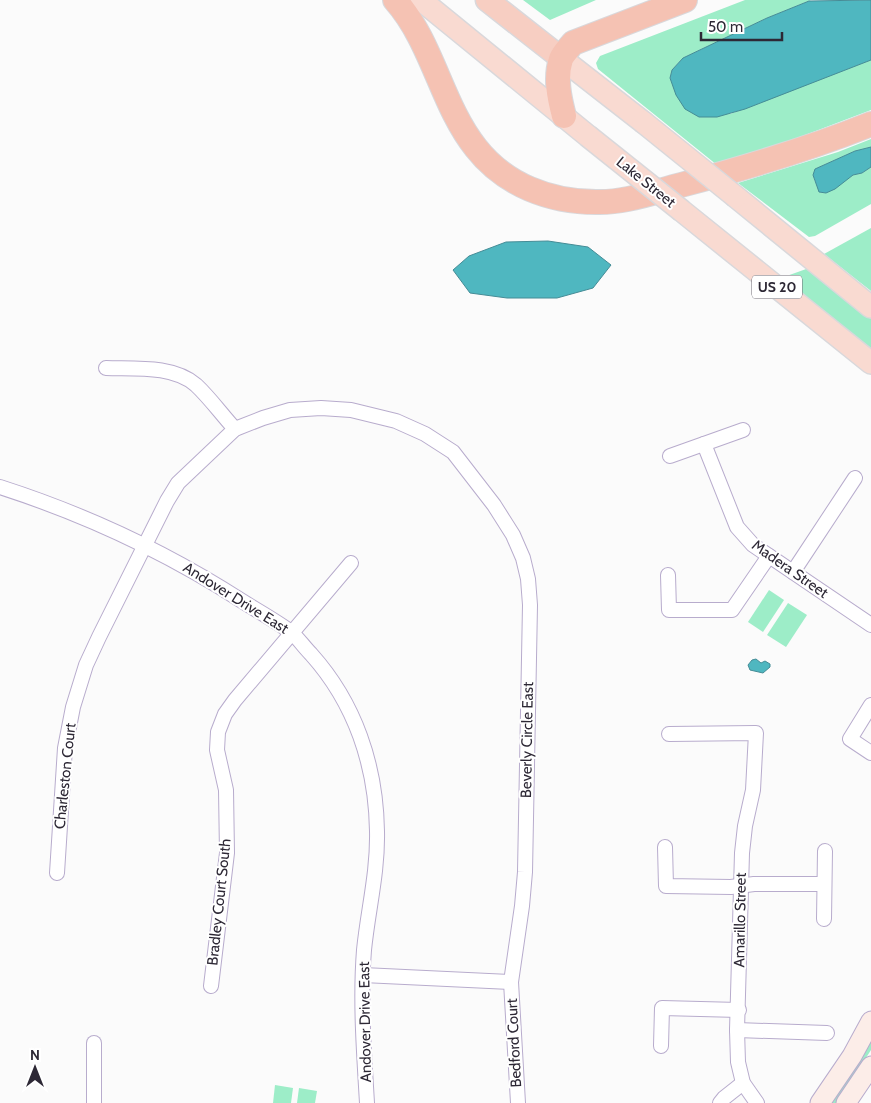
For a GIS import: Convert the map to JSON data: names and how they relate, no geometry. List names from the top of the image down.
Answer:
{
  "streets": {
    "highway": ["US 20"],
    "main road": ["Lake Street"],
    "street": [
      "Madera Street",
      "Andover Drive East",
      "Beverly Circle East",
      "Charleston Court",
      "Bradley Court South",
      "Amarillo Street",
      "Bedford Court"
    ]
  },
  "crossings": [
    ["Andover Drive East", "Charleston Court"],
    ["Andover Drive East", "Bradley Court South"],
    ["Beverly Circle East", "Charleston Court"],
    ["Beverly Circle East", "Bedford Court"]
  ],
  "scale_bar": "50 m",
  "north": "top"
}
